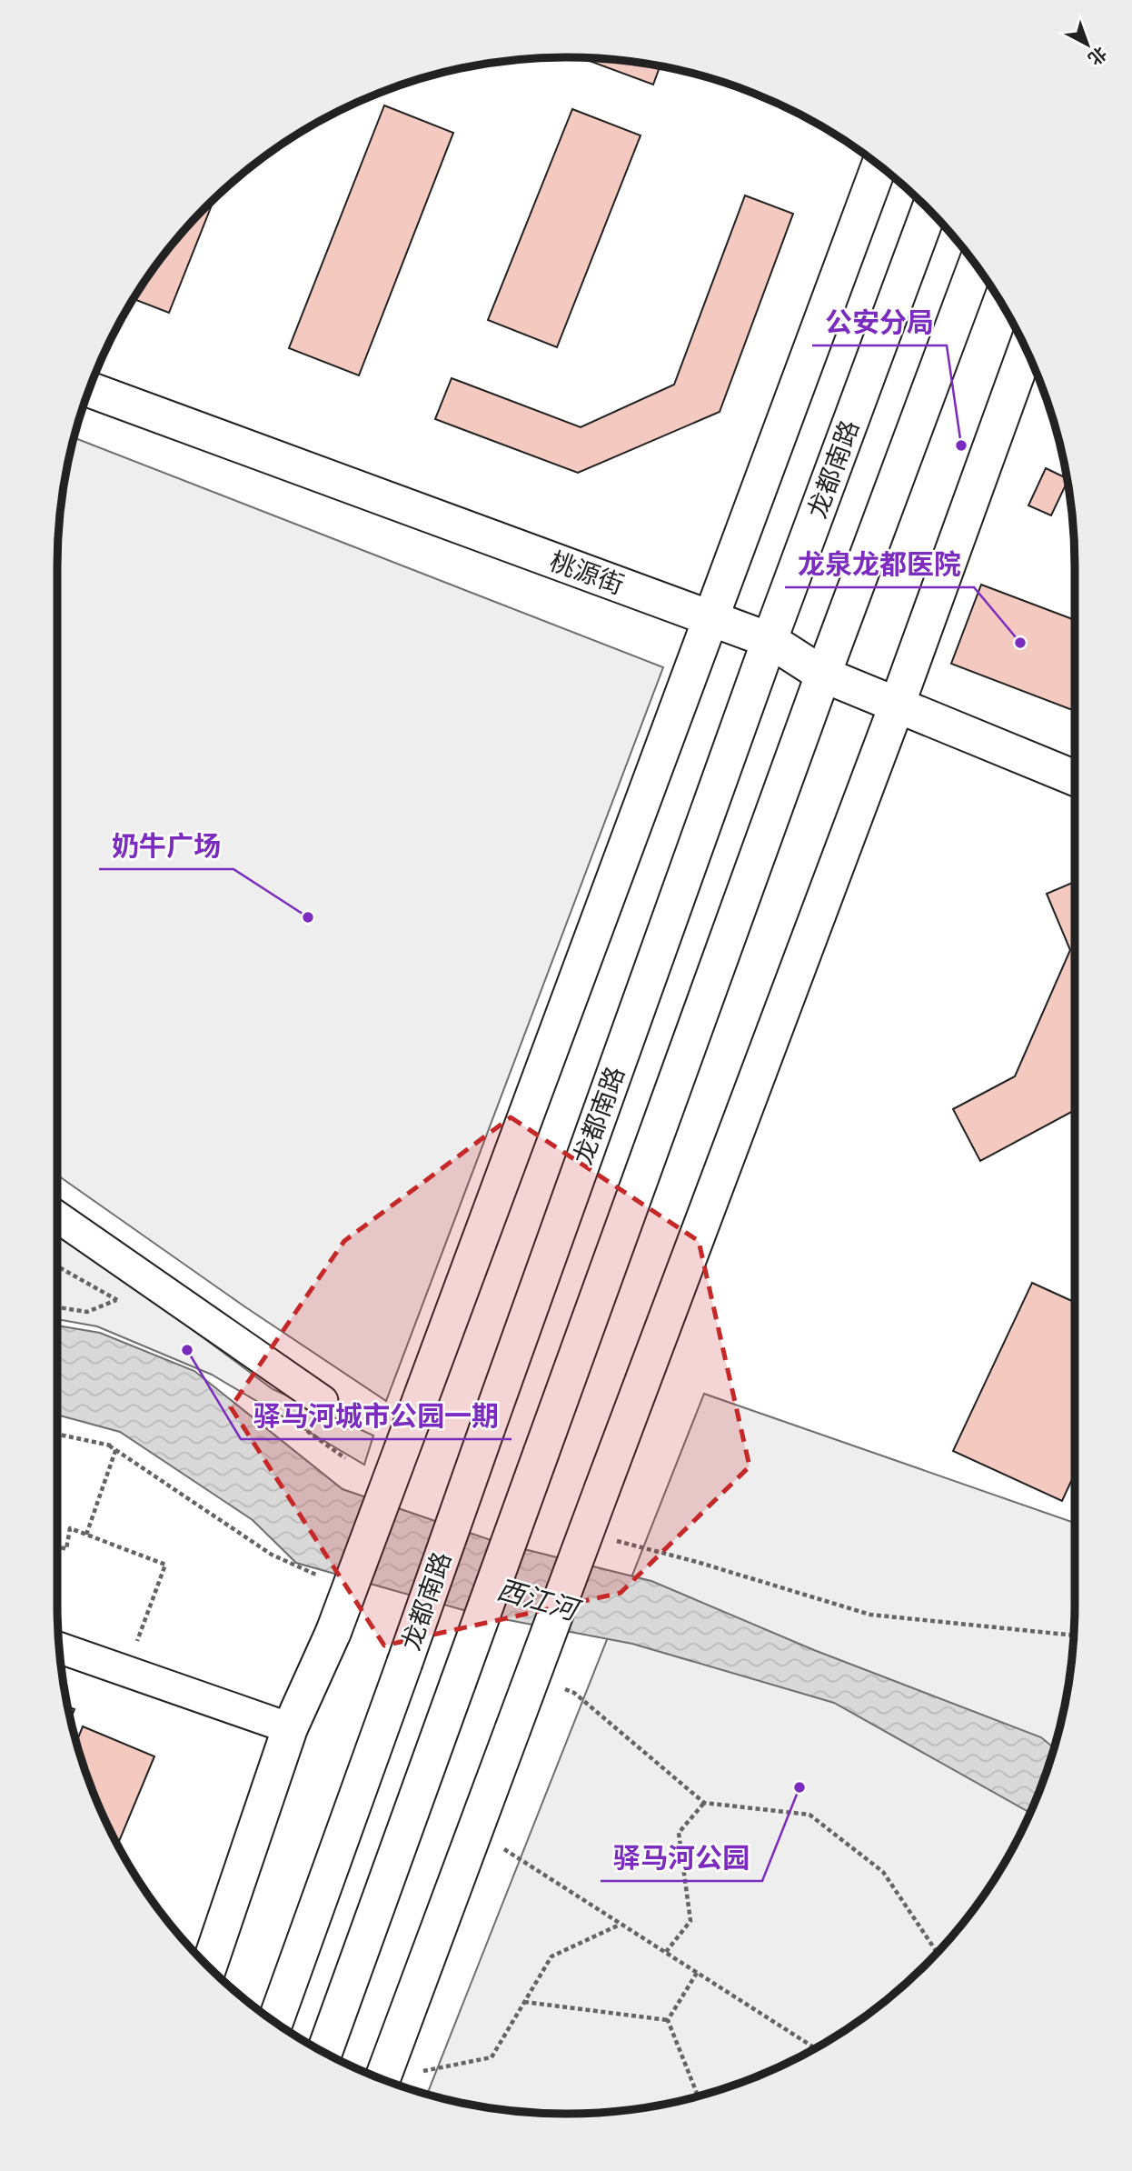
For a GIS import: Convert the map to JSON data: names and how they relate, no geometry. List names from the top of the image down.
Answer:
{
  "streets": {
    "street": ["龙都南路", "桃源街"]
  },
  "crossings": [
    ["龙都南路", "桃源街"]
  ],
  "water": ["西江河"],
  "places": [
    "公安分局",
    "龙泉龙都医院",
    "奶牛广场",
    "驿马河城市公园一期",
    "驿马河公园"
  ],
  "north": "bottom right"
}
